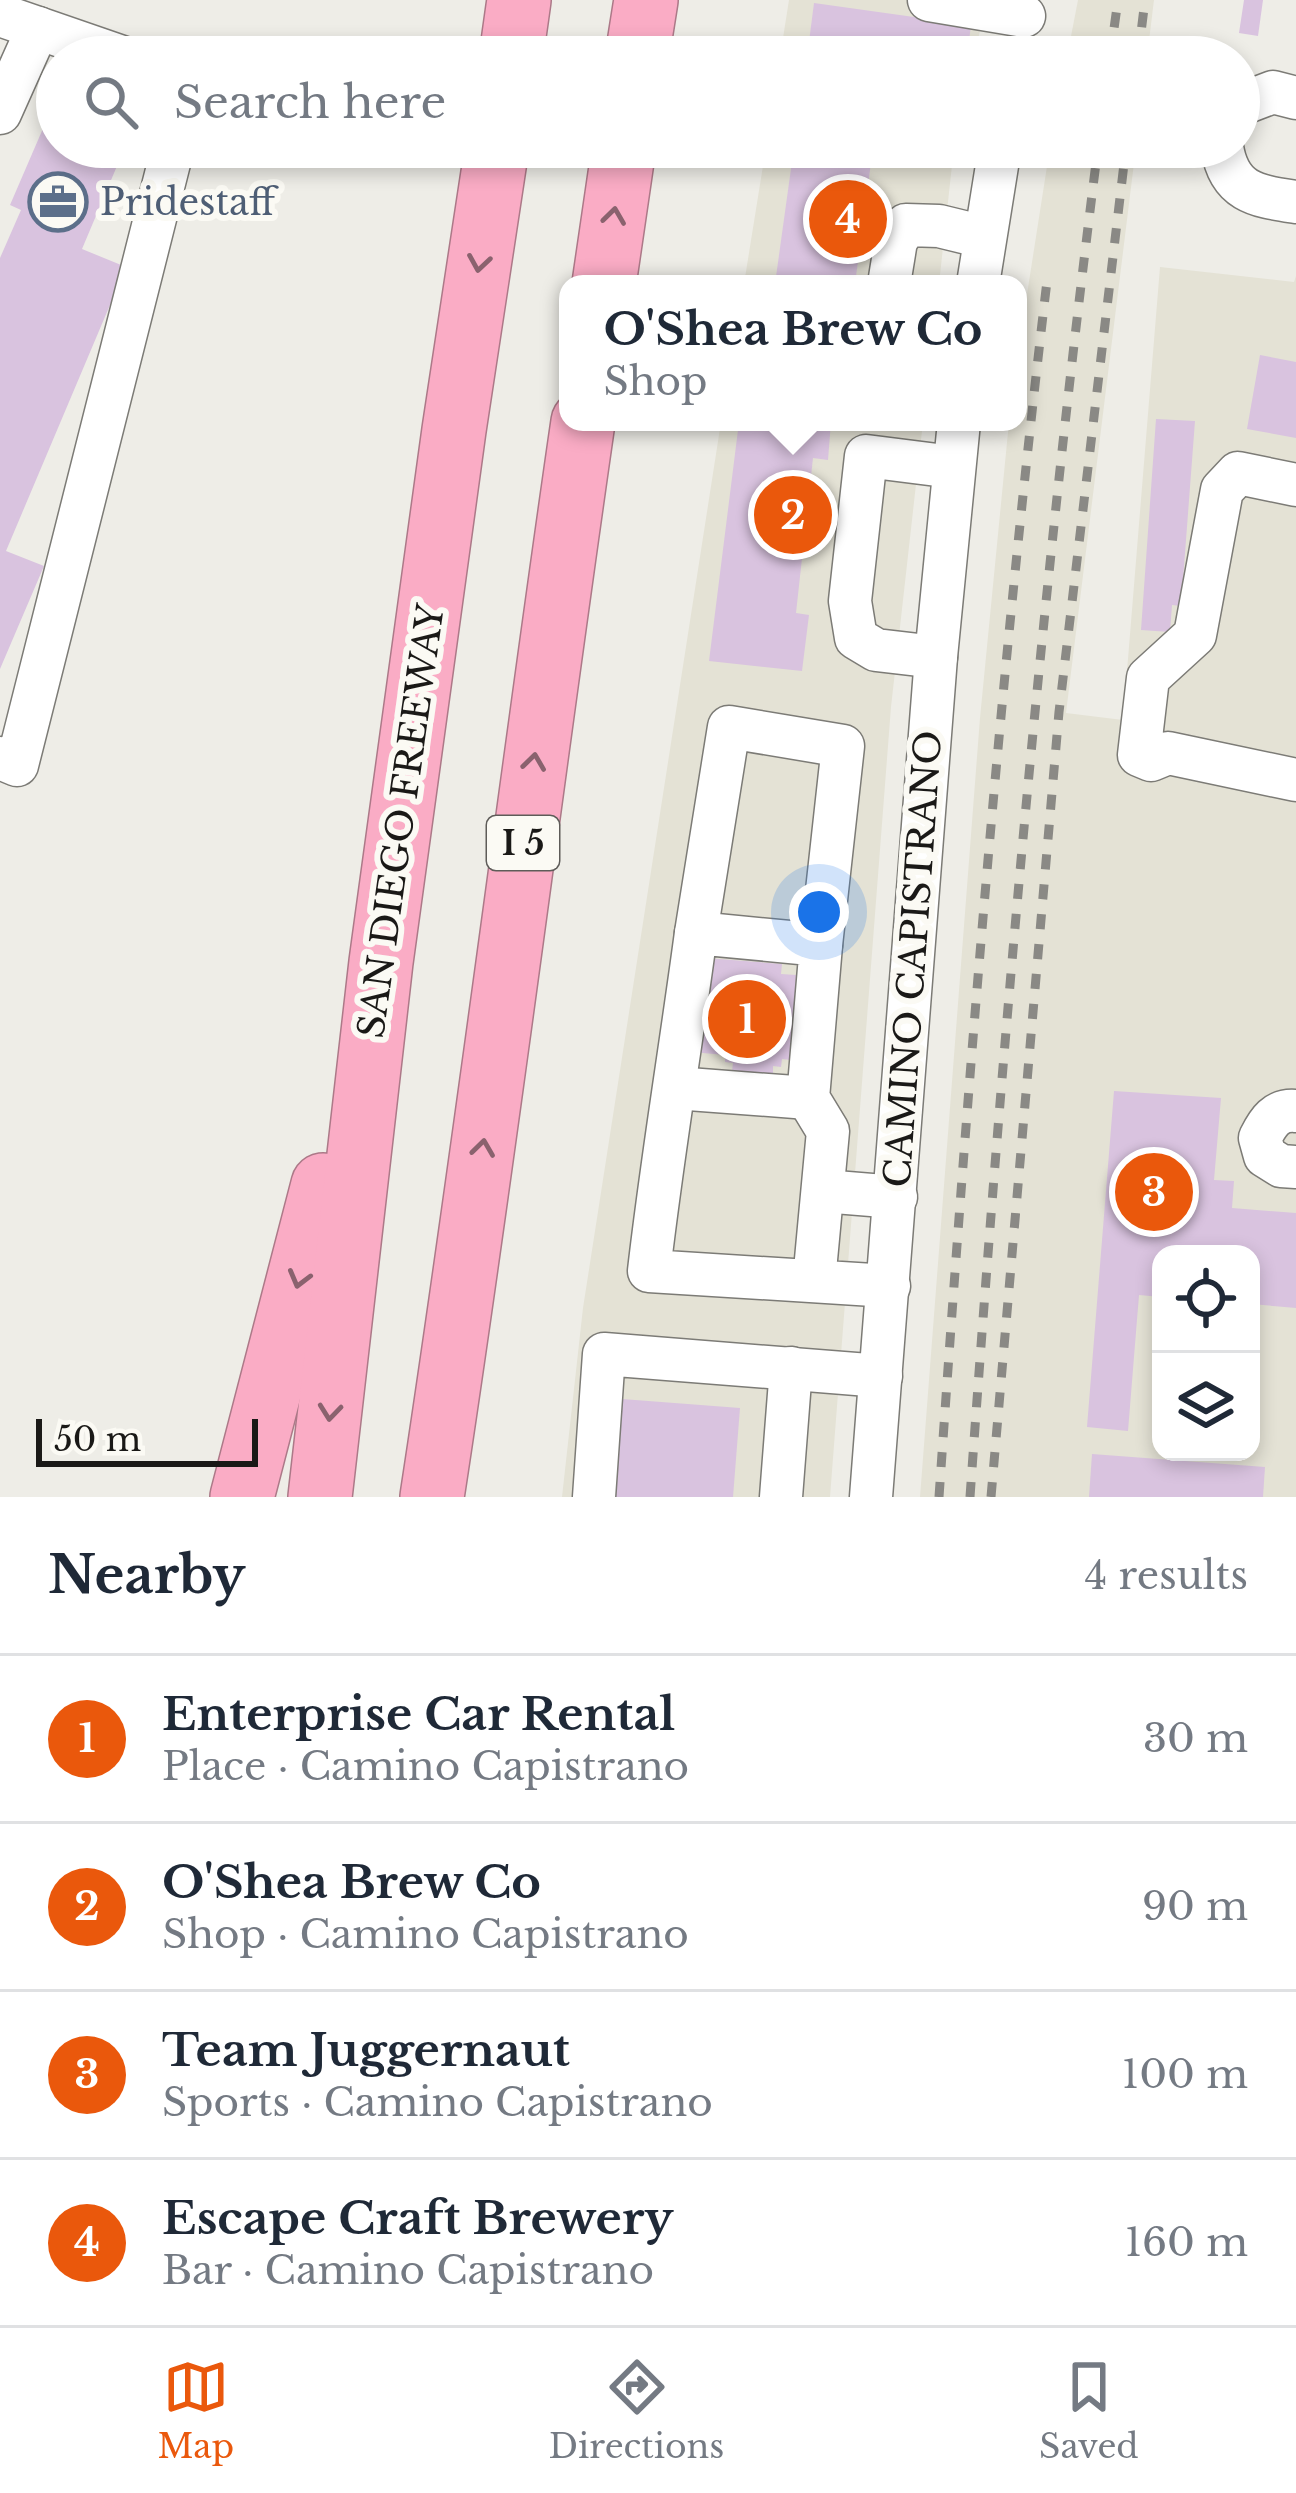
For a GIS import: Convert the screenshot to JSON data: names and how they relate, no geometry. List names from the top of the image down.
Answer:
{
  "streets": {
    "highway": ["SAN DIEGO FREEWAY", "I 5"],
    "street": ["CAMINO CAPISTRANO"]
  },
  "places": {
    "office": ["Pridestaff"]
  },
  "scale_bar": "50 m",
  "page": {
    "search": "Search here",
    "pins": [
      "4",
      "2",
      "1",
      "3"
    ],
    "popup": ["O'Shea Brew Co", "Shop"],
    "scale": "50 m",
    "heading": ["Nearby", "4 results"],
    "list": [
      {
        "mark": "1",
        "name": "Enterprise Car Rental",
        "note": "Place · Camino Capistrano",
        "value": "30 m"
      },
      {
        "mark": "2",
        "name": "O'Shea Brew Co",
        "note": "Shop · Camino Capistrano",
        "value": "90 m"
      },
      {
        "mark": "3",
        "name": "Team Juggernaut",
        "note": "Sports · Camino Capistrano",
        "value": "100 m"
      },
      {
        "mark": "4",
        "name": "Escape Craft Brewery",
        "note": "Bar · Camino Capistrano",
        "value": "160 m"
      }
    ],
    "nav": ["Map", "Directions", "Saved"]
  }
}
